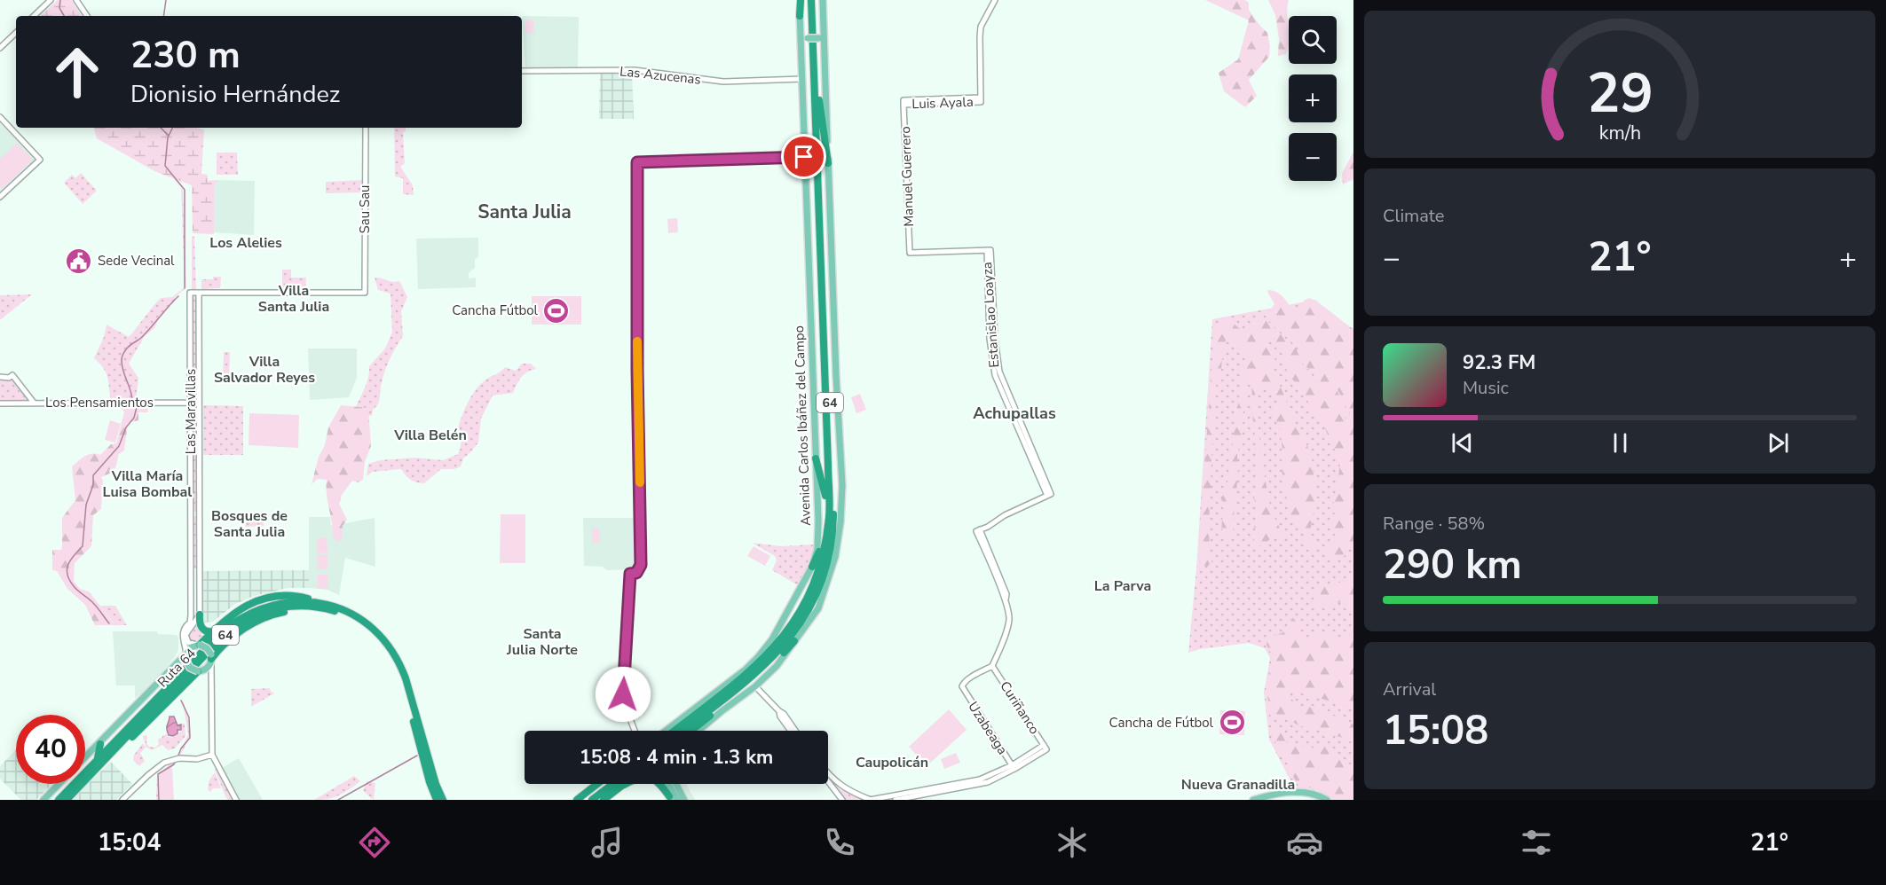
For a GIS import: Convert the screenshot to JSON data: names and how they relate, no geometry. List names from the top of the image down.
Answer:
{
  "streets": {
    "highway": ["64", "Avenida Carlos Ibáñez del Campo", "Ruta 64"],
    "street": [
      "Las Azucenas",
      "Luis Ayala",
      "Manuel Guerrero",
      "Sau Sau",
      "Estanislao Loayza",
      "Los Pensamientos",
      "Las Maravillas",
      "Curiñanco",
      "Uzabeaga"
    ]
  },
  "crossings": [
    ["Las Azucenas", "Avenida Carlos Ibáñez del Campo"],
    ["Luis Ayala", "Manuel Guerrero"],
    ["Manuel Guerrero", "Estanislao Loayza"],
    ["Sau Sau", "Las Maravillas"],
    ["Estanislao Loayza", "Curiñanco"],
    ["Estanislao Loayza", "Uzabeaga"],
    ["Los Pensamientos", "Las Maravillas"],
    ["Curiñanco", "Uzabeaga"]
  ],
  "districts": [
    "Santa Julia",
    "Los Alelies",
    "Villa Santa Julia",
    "Villa Salvador Reyes",
    "Achupallas",
    "Villa Belén",
    "Villa María Luisa Bombal",
    "Bosques de Santa Julia",
    "La Parva",
    "Santa Julia Norte",
    "Caupolicán",
    "Nueva Granadilla"
  ],
  "places": {
    "public building": ["Sede Vecinal"],
    "sports": ["Cancha Fútbol", "Cancha de Fútbol"]
  },
  "page": {
    "map_buttons": ["+", "−"],
    "turn": ["230 m", "Dionisio Hernández"],
    "tile": [
      "Climate",
      ["Range · 58%", "290 km"],
      ["Arrival", "15:08"]
    ],
    "heat": ["−", "21°", "+"],
    "song": ["92.3 FM", "Music"],
    "limit": "40",
    "trip": "15:08 · 4 min · 1.3 km",
    "tabs": ["15:04", "21°"],
    "gauge": ["29", "km/h"]
  }
}
